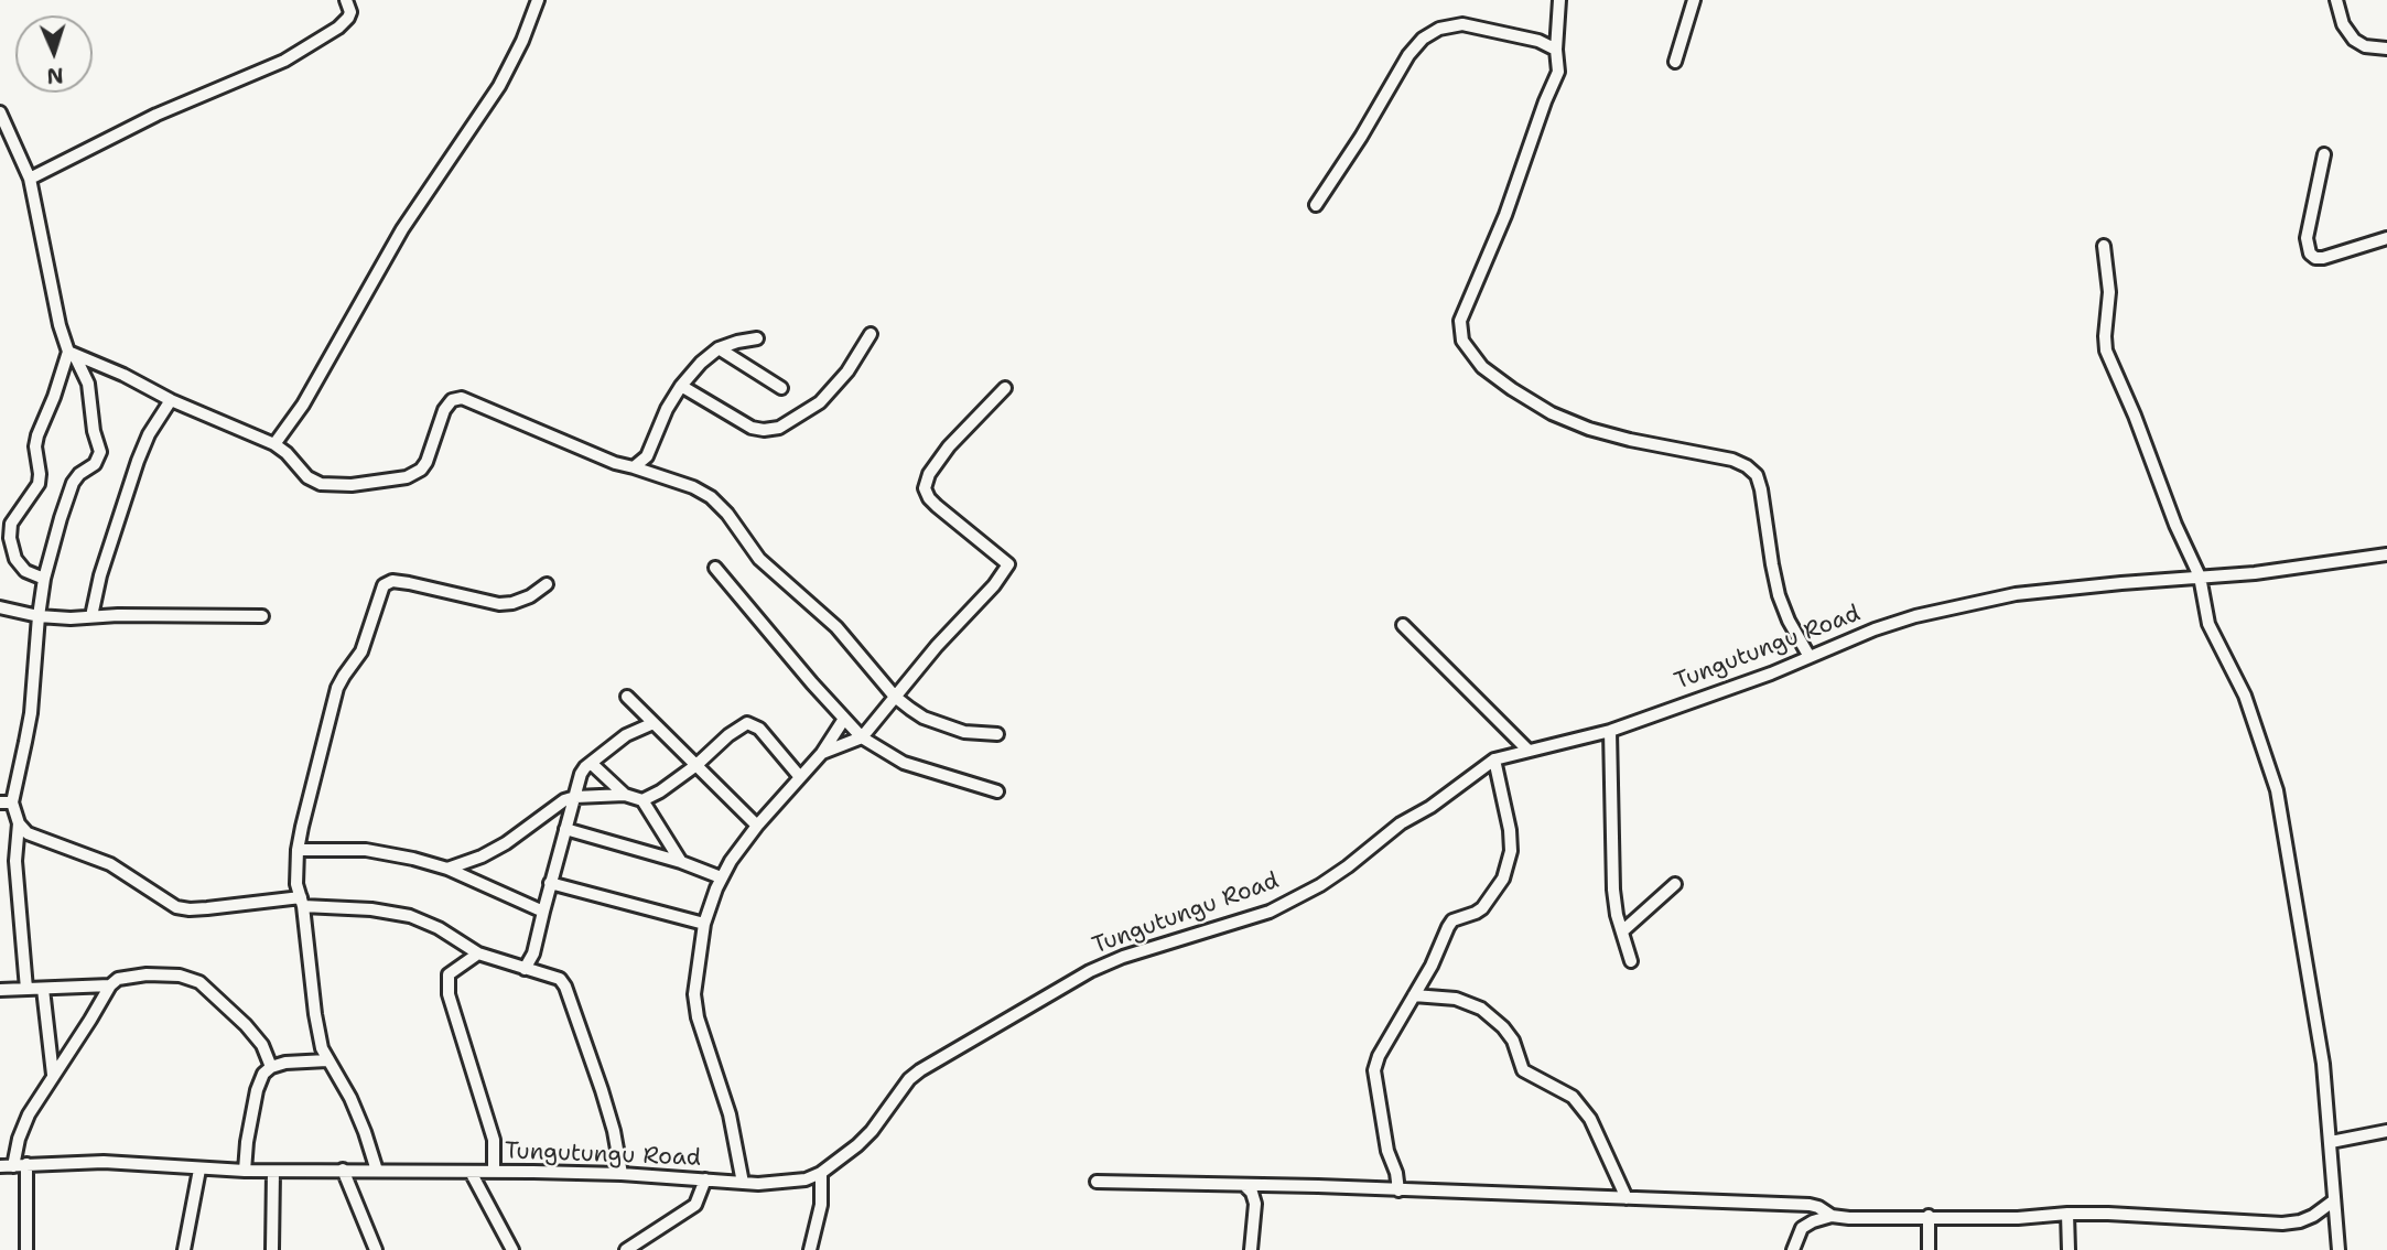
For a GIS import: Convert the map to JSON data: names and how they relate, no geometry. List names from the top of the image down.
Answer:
{
  "streets": {
    "street": ["Tungutungu Road"]
  },
  "north": "bottom"
}
